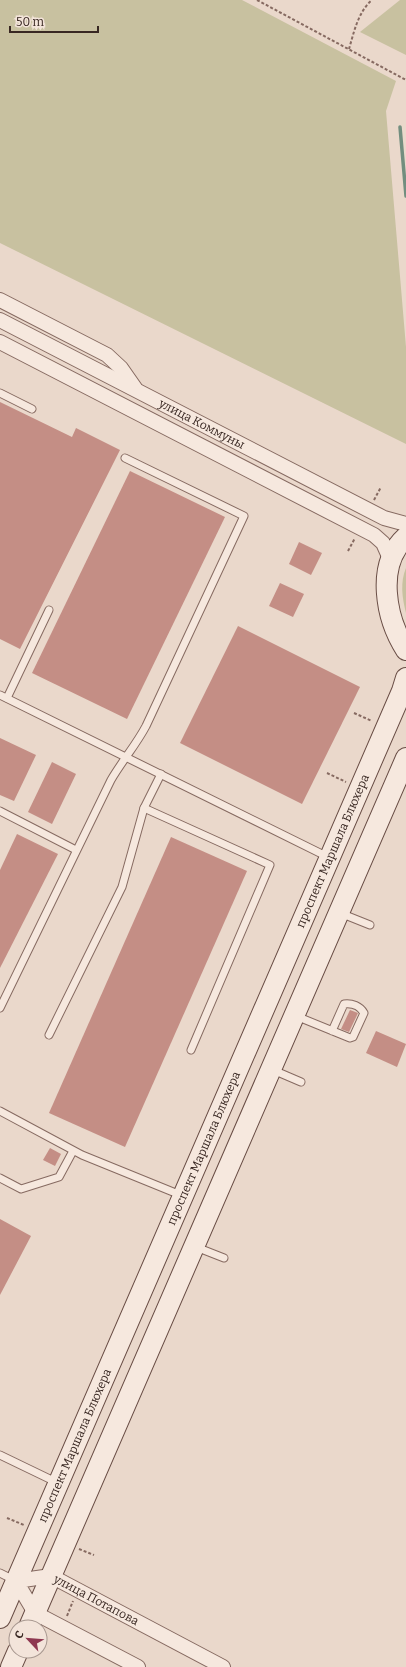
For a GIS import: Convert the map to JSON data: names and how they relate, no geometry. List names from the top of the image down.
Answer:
{
  "streets": {
    "street": ["улица Коммуны", "проспект Маршала Блюхера", "улица Потапова"]
  },
  "crossings": [
    ["проспект Маршала Блюхера", "улица Потапова"]
  ],
  "scale_bar": "50 m",
  "north": "top left"
}
